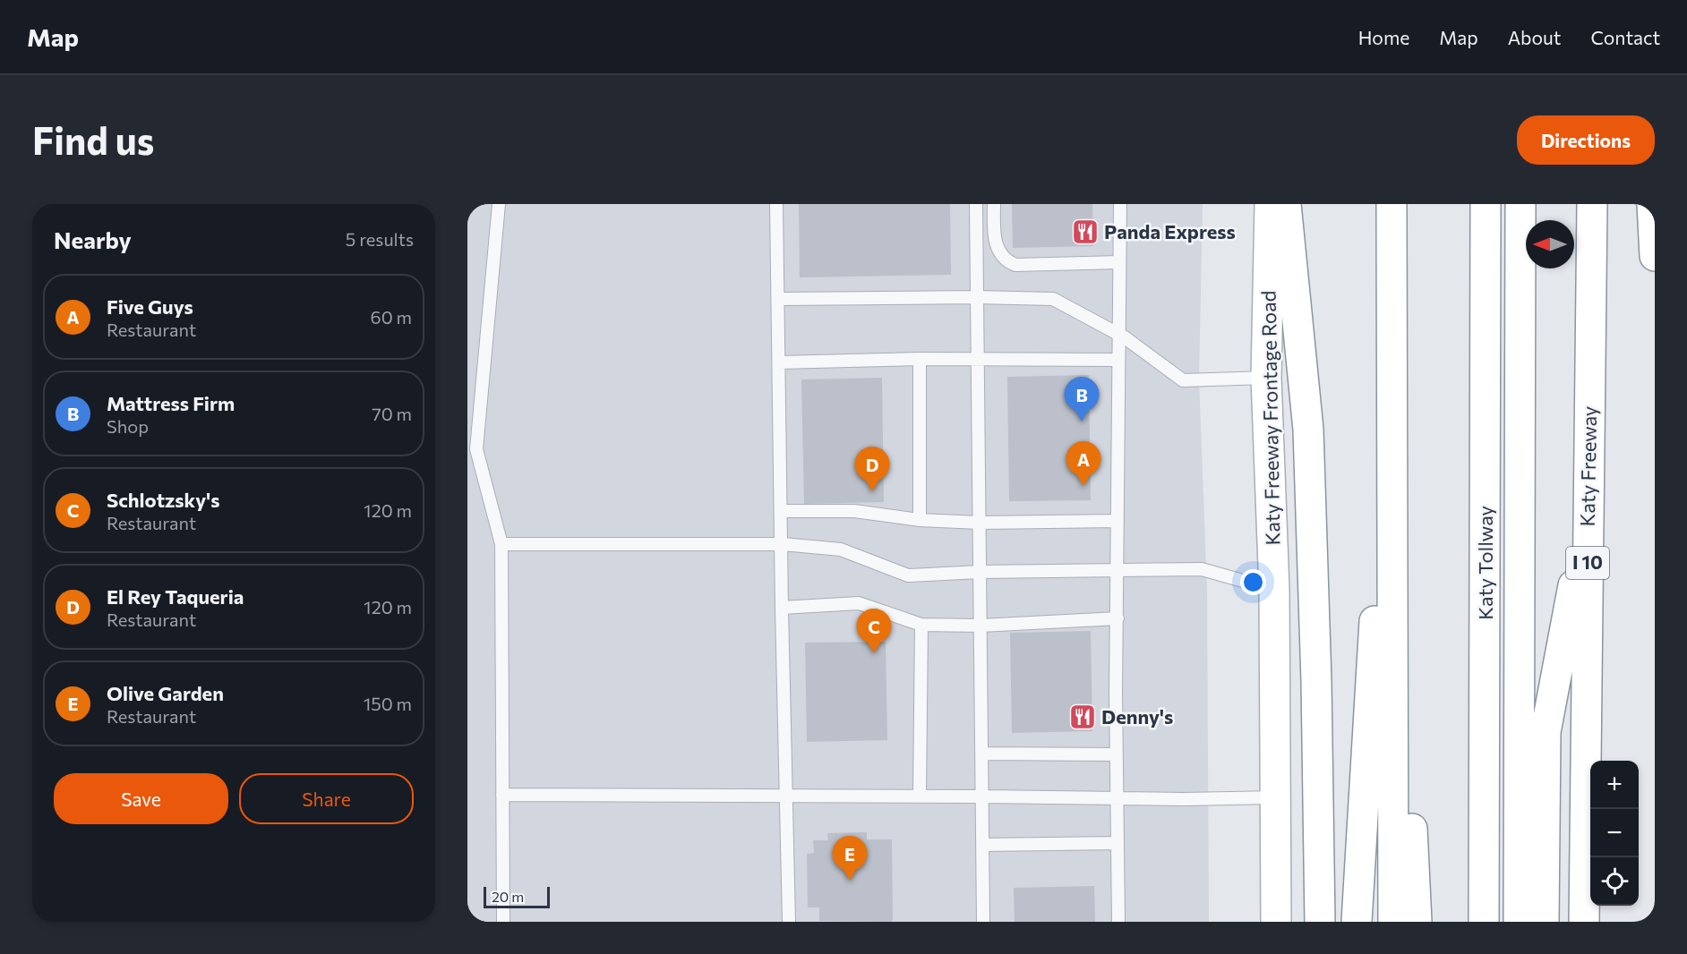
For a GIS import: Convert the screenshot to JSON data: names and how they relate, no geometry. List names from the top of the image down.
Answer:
{
  "streets": {
    "main road": [
      "Katy Freeway Frontage Road",
      "Katy Freeway",
      "Katy Tollway",
      "I 10"
    ]
  },
  "places": {
    "restaurant": ["Panda Express", "Denny's"]
  },
  "scale_bar": "20 m",
  "north": "left",
  "page": {
    "header": "Map",
    "nav": [
      "Home",
      "Map",
      "About",
      "Contact"
    ],
    "buttons": [
      "Directions",
      ["Save", "Share"]
    ],
    "title": "Find us",
    "heading": ["Nearby", "5 results"],
    "list": [
      {
        "mark": "A",
        "name": "Five Guys",
        "note": "Restaurant",
        "value": "60 m"
      },
      {
        "mark": "B",
        "name": "Mattress Firm",
        "note": "Shop",
        "value": "70 m"
      },
      {
        "mark": "C",
        "name": "Schlotzsky's",
        "note": "Restaurant",
        "value": "120 m"
      },
      {
        "mark": "D",
        "name": "El Rey Taqueria",
        "note": "Restaurant",
        "value": "120 m"
      },
      {
        "mark": "E",
        "name": "Olive Garden",
        "note": "Restaurant",
        "value": "150 m"
      }
    ],
    "pins": [
      "B",
      "A",
      "D",
      "C",
      "E"
    ],
    "map_buttons": ["+", "−"],
    "scale": "20 m"
  }
}
